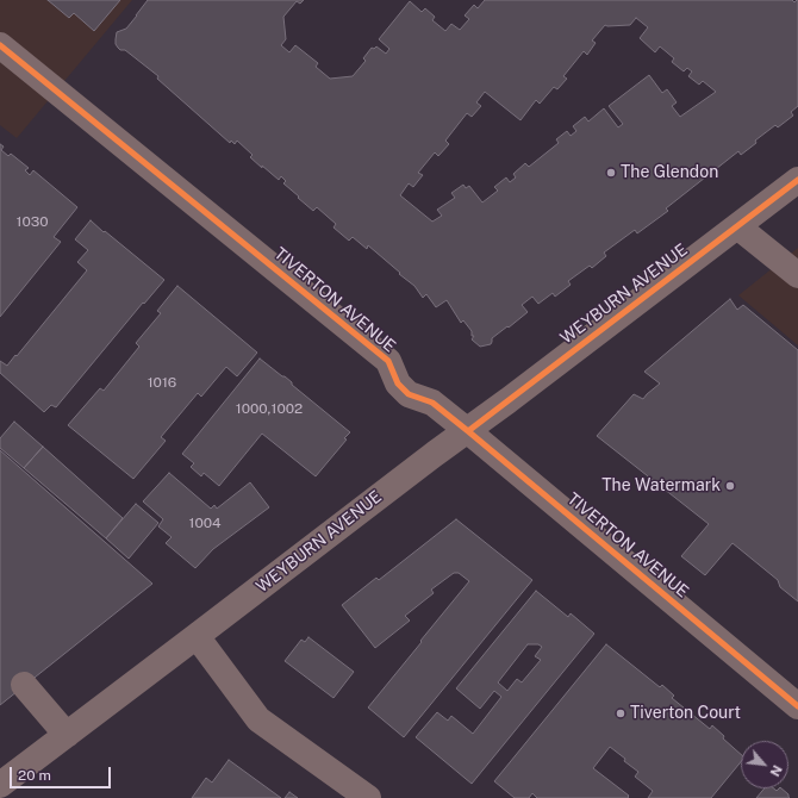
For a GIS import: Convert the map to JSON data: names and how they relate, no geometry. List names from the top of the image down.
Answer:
{
  "streets": {
    "street": ["WEYBURN AVENUE", "TIVERTON AVENUE"]
  },
  "crossings": [
    ["WEYBURN AVENUE", "TIVERTON AVENUE"]
  ],
  "places": ["The Glendon", "The Watermark", "Tiverton Court"],
  "house_numbers": [
    "1030",
    "1016",
    "1000,1002",
    "1004"
  ],
  "scale_bar": "20 m",
  "north": "bottom right"
}
